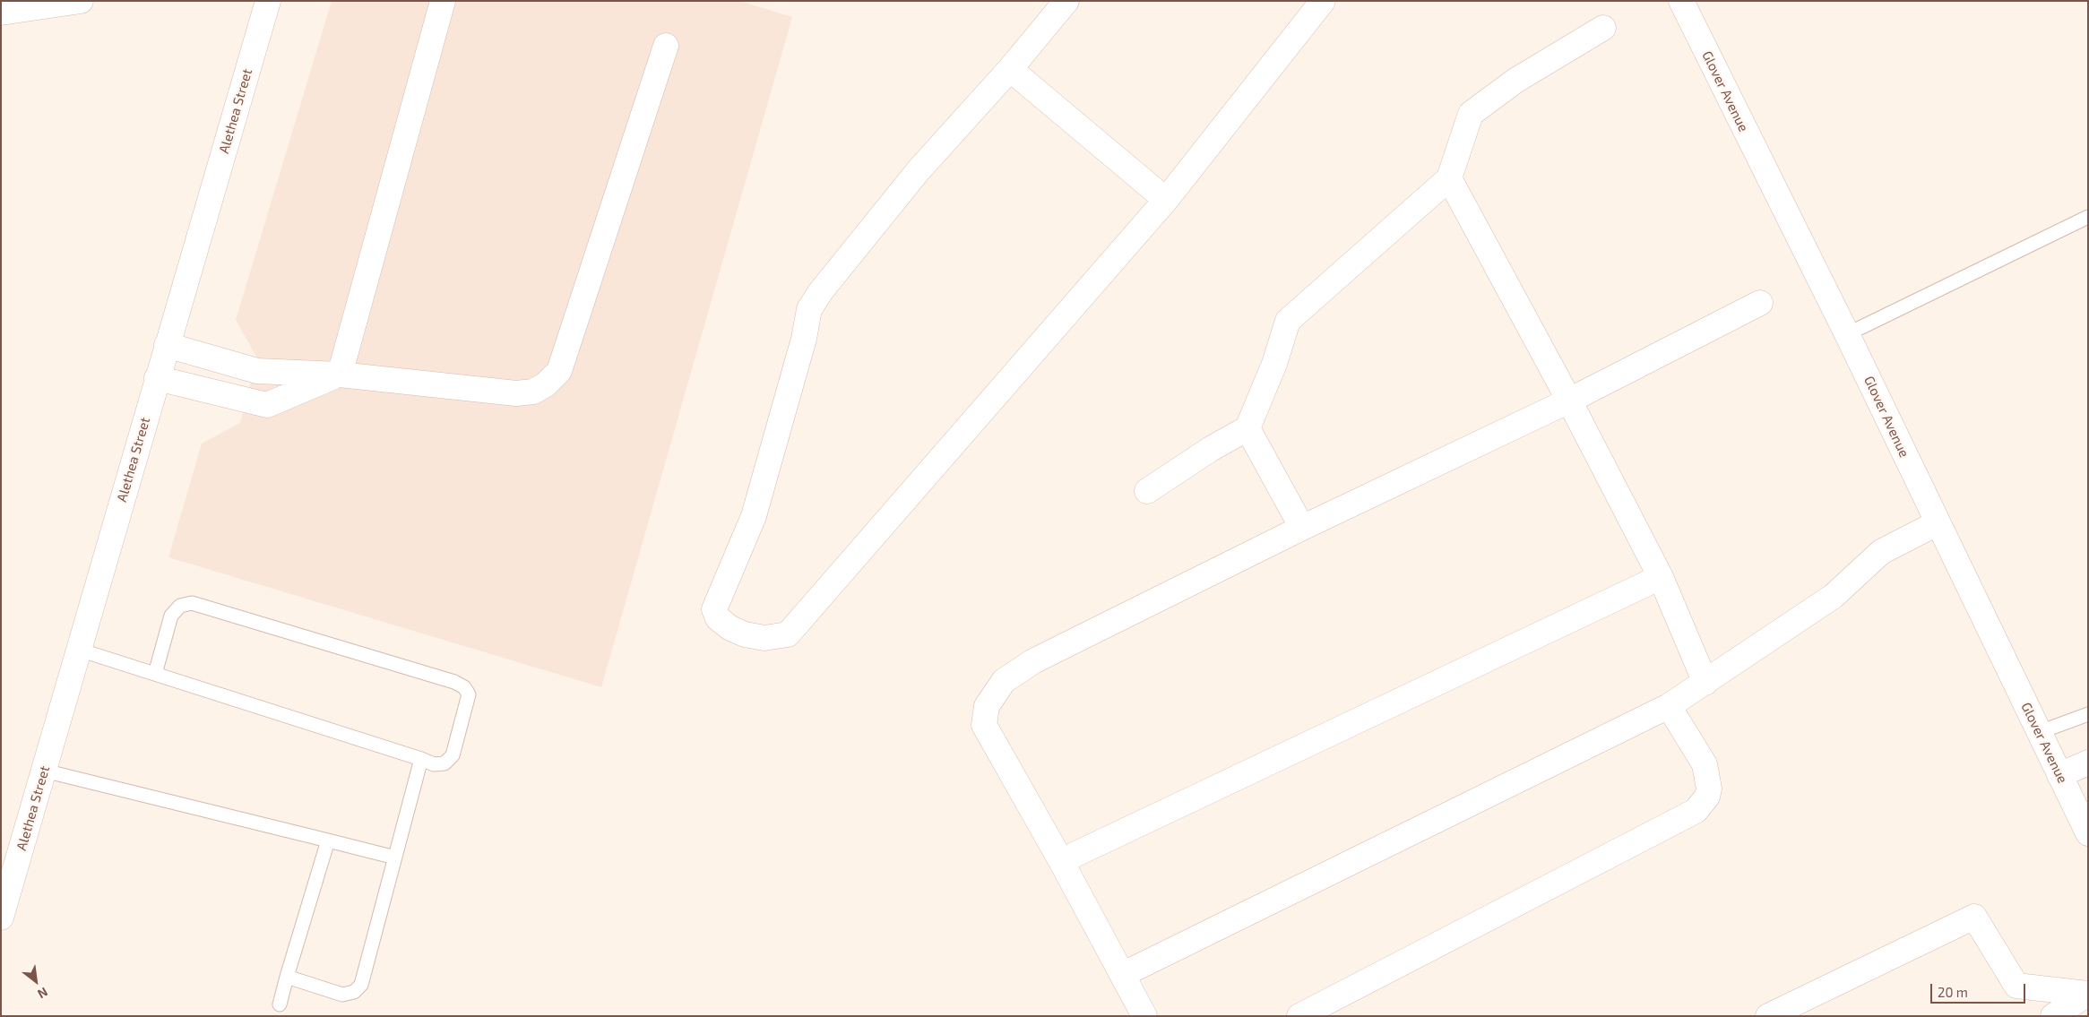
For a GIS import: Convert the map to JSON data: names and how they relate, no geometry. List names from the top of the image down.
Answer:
{
  "streets": {
    "street": ["Glover Avenue", "Alethea Street"]
  },
  "scale_bar": "20 m",
  "north": "bottom right"
}
